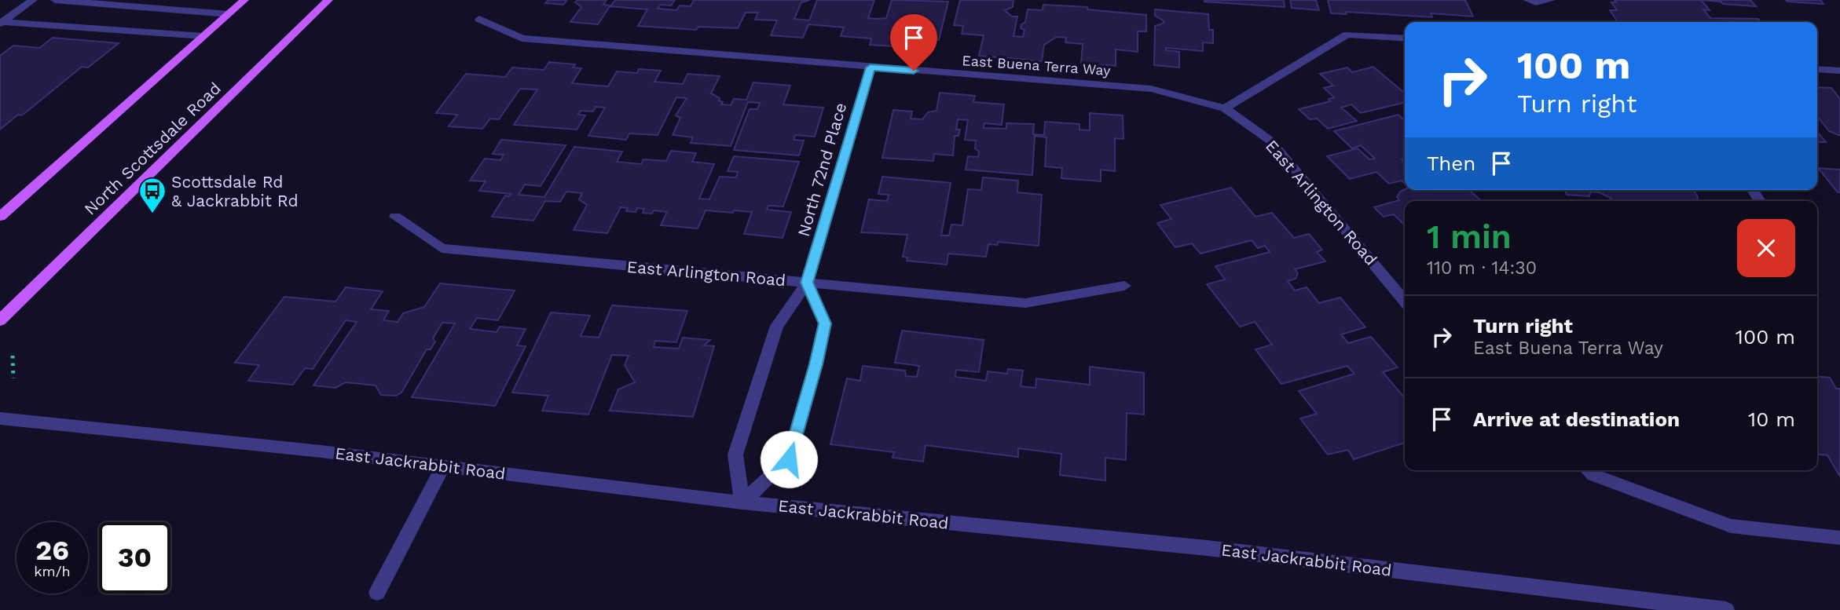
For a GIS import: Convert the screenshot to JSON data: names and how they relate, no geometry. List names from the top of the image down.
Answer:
{
  "streets": {
    "main road": ["North Scottsdale Road"],
    "street": [
      "East Buena Terra Way",
      "North 72nd Place",
      "East Arlington Road",
      "East Jackrabbit Road"
    ]
  },
  "crossings": [
    ["East Buena Terra Way", "North 72nd Place"],
    ["East Buena Terra Way", "East Arlington Road"],
    ["North 72nd Place", "East Arlington Road"],
    ["North 72nd Place", "East Jackrabbit Road"]
  ],
  "places": {
    "bus stop": ["Scottsdale Rd & Jackrabbit Rd"]
  },
  "page": {
    "turn": ["100 m", "Turn right"],
    "then": "Then",
    "heading": ["1 min", "110 m · 14:30"],
    "list": [
      {
        "name": "Turn right",
        "note": "East Buena Terra Way",
        "value": "100 m"
      },
      {
        "name": "Arrive at destination",
        "value": "10 m"
      }
    ],
    "speed": "26 km/h",
    "limit": "30"
  }
}
